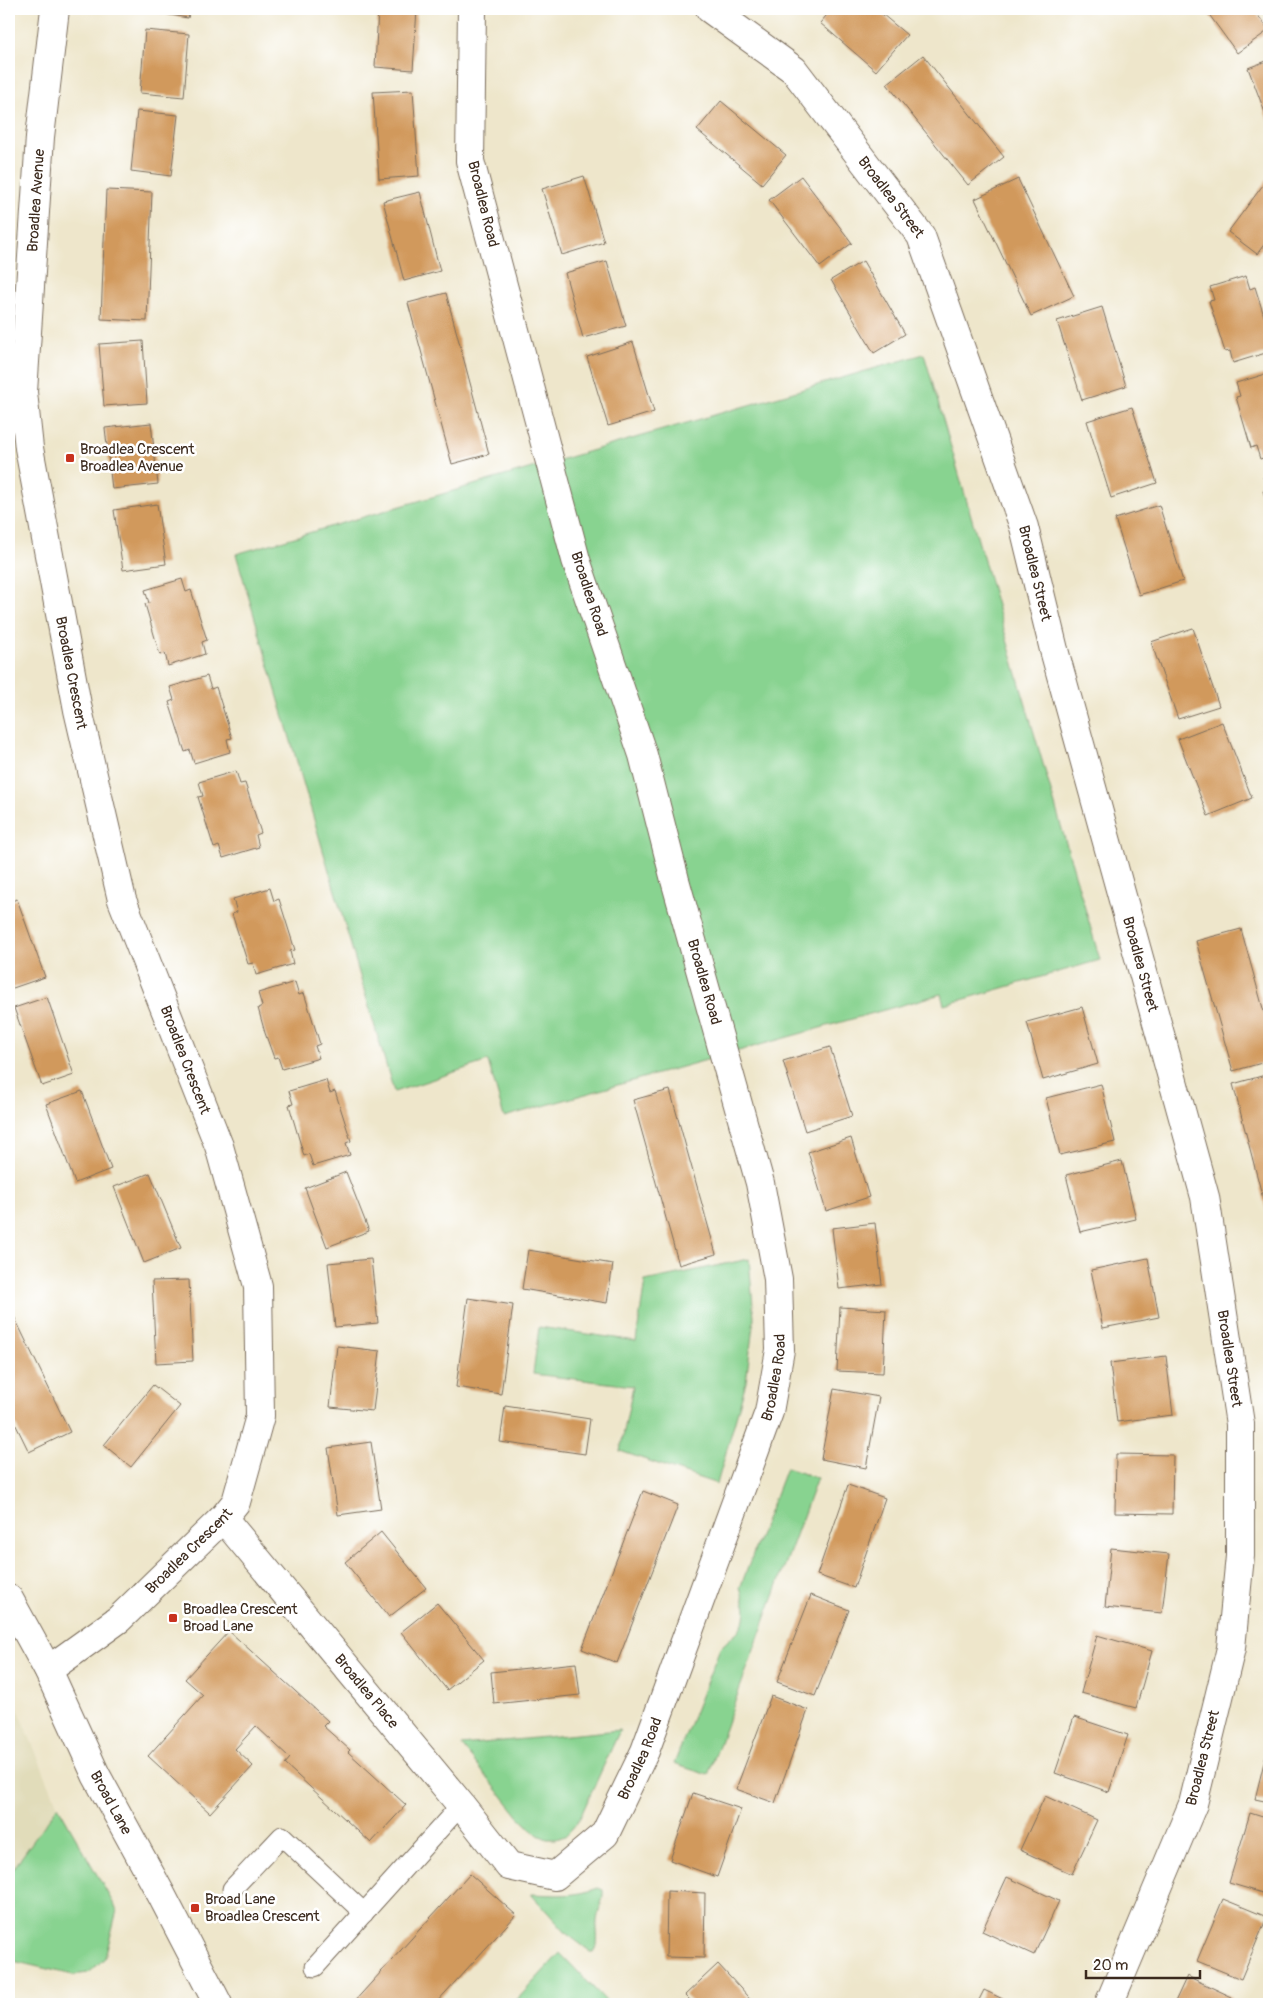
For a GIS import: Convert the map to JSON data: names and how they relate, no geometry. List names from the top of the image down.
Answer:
{
  "streets": {
    "street": [
      "Broadlea Street",
      "Broadlea Avenue",
      "Broadlea Road",
      "Broadlea Crescent",
      "Broadlea Place",
      "Broad Lane"
    ]
  },
  "crossings": [
    ["Broadlea Avenue", "Broadlea Crescent"],
    ["Broadlea Road", "Broadlea Place"],
    ["Broadlea Crescent", "Broadlea Place"],
    ["Broadlea Crescent", "Broad Lane"]
  ],
  "places": {
    "transit": ["Broadlea Crescent Broadlea Avenue", "Broadlea Crescent Broad Lane", "Broad Lane Broadlea Crescent"]
  },
  "scale_bar": "20 m"
}
